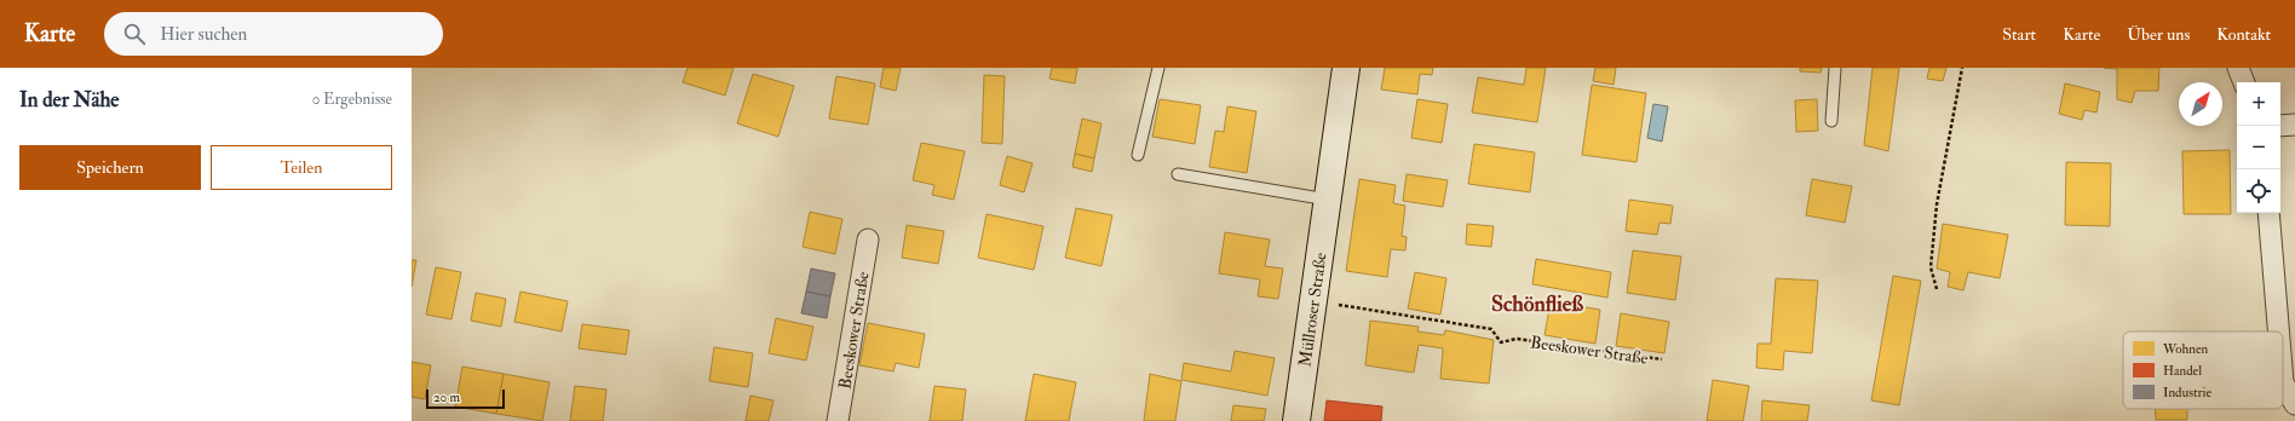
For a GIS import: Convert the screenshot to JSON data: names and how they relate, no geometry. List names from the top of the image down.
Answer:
{
  "streets": {
    "main road": ["Müllroser Straße"],
    "street": ["Beeskower Straße"]
  },
  "crossings": [
    ["Müllroser Straße", "Beeskower Straße"]
  ],
  "districts": ["Schönfließ"],
  "legend": ["Wohnen", "Handel", "Industrie"],
  "scale_bar": "20 m",
  "north": "top right",
  "page": {
    "header": "Karte",
    "search": "Hier suchen",
    "nav": [
      "Start",
      "Karte",
      "Über uns",
      "Kontakt"
    ],
    "heading": ["In der Nähe", "0 Ergebnisse"],
    "map_buttons": ["+", "−"],
    "buttons": ["Speichern", "Teilen"],
    "scale": "20 m"
  }
}
